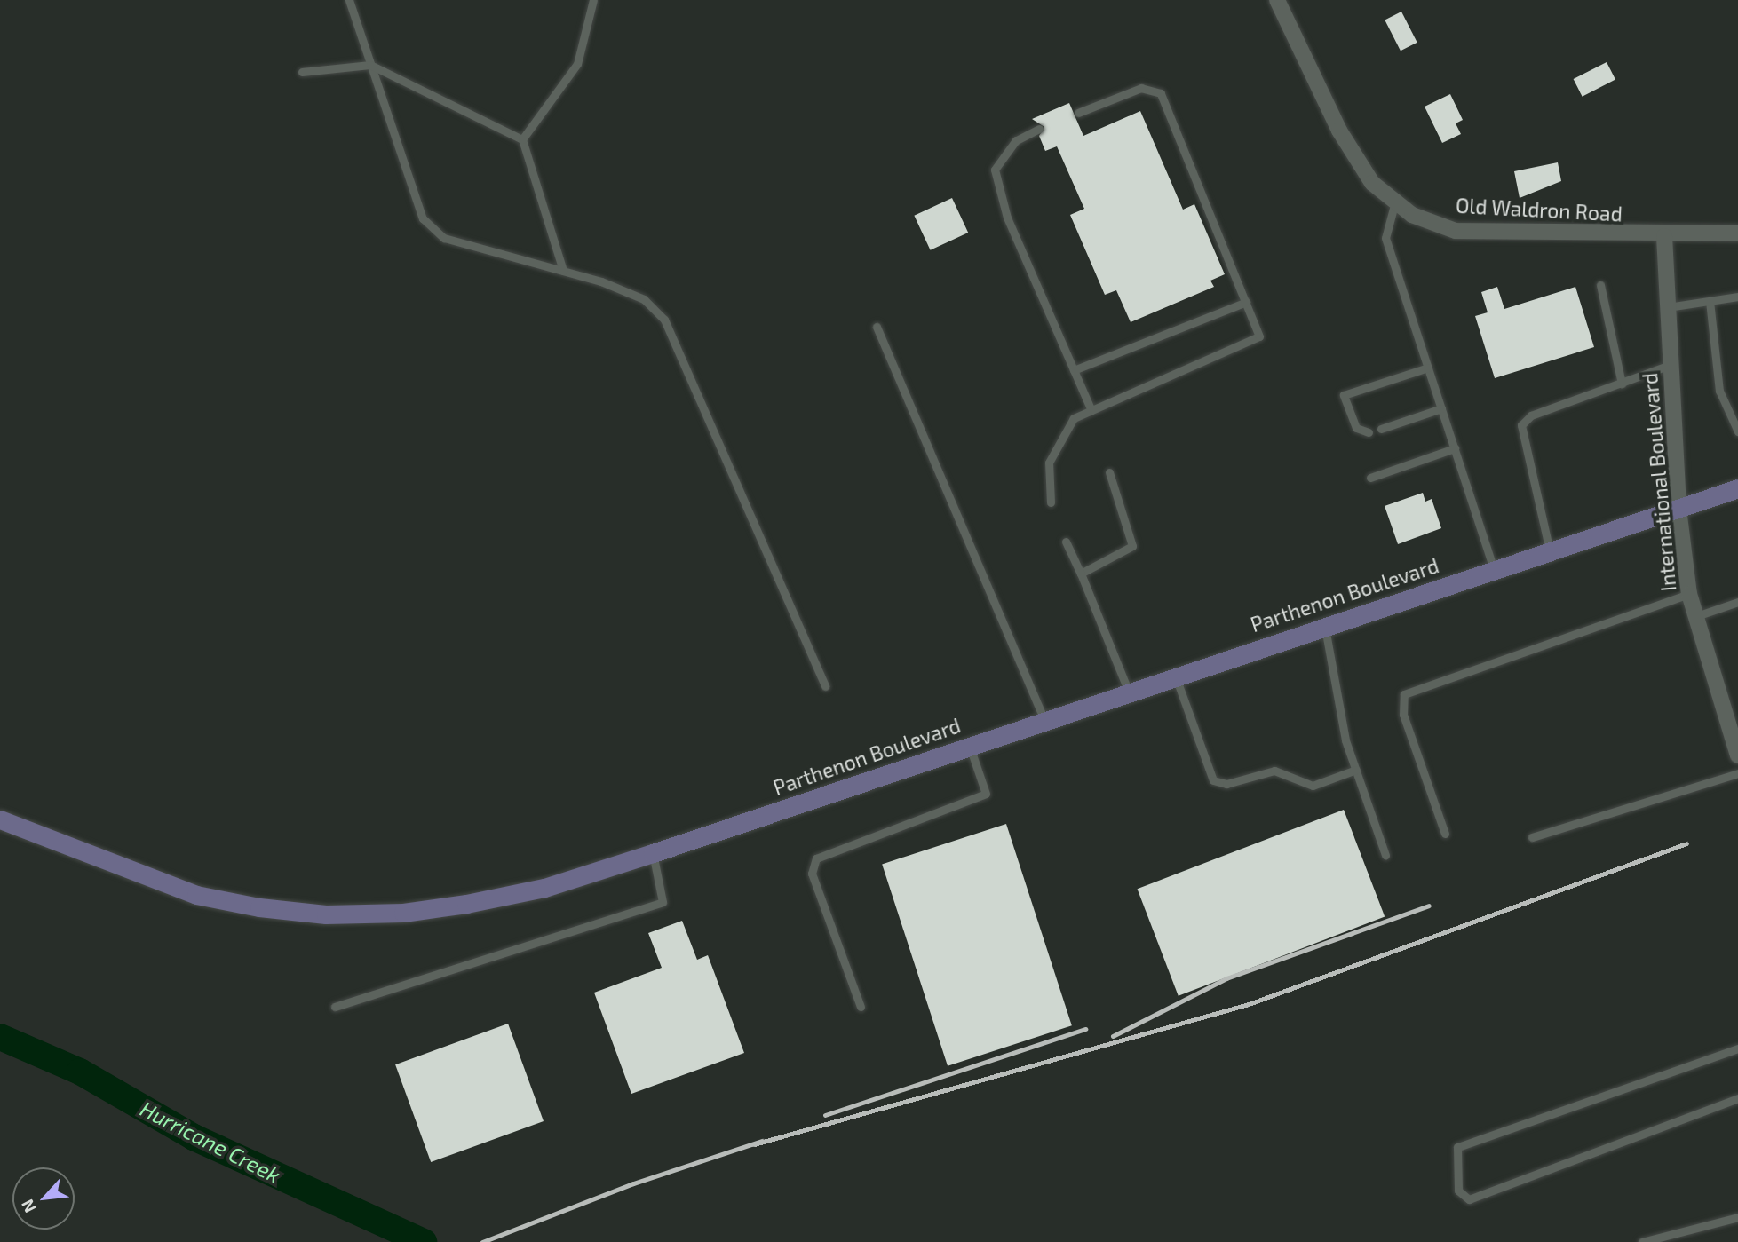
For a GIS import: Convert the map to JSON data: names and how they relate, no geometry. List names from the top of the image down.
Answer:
{
  "streets": {
    "main road": ["Parthenon Boulevard"],
    "street": ["Old Waldron Road", "International Boulevard"]
  },
  "crossings": [
    ["Old Waldron Road", "International Boulevard"],
    ["International Boulevard", "Parthenon Boulevard"]
  ],
  "water": ["Hurricane Creek"],
  "north": "bottom left"
}
